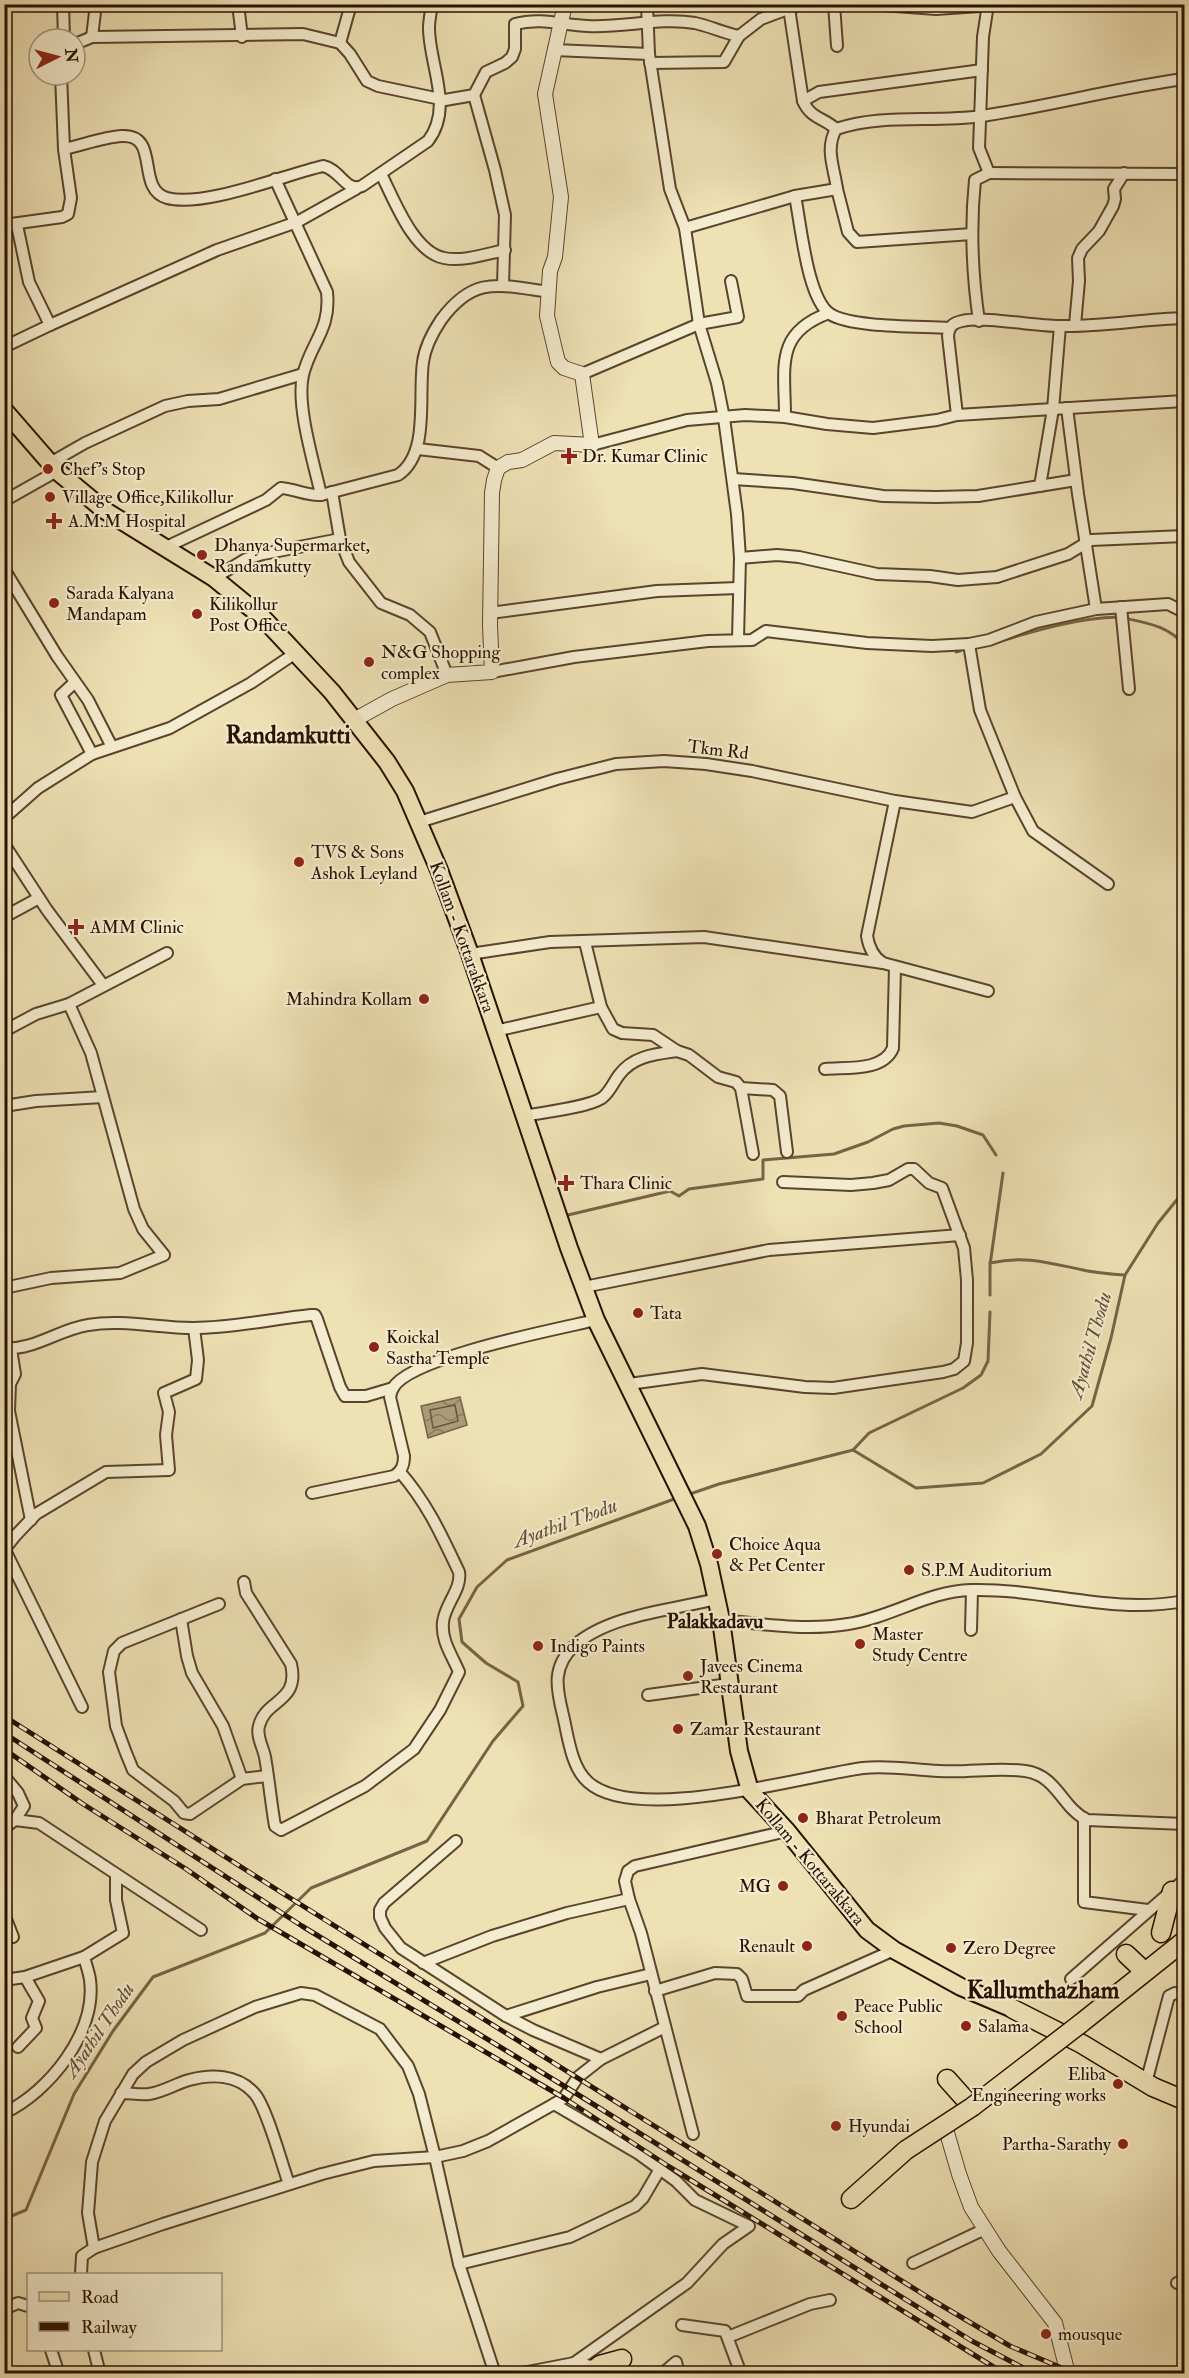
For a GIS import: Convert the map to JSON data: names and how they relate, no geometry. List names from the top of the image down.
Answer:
{
  "streets": {
    "main road": ["Kollam - Kottarakkara"],
    "street": ["Tkm Rd"]
  },
  "crossings": [
    ["Tkm Rd", "Kollam - Kottarakkara"]
  ],
  "districts": ["Randamkutti", "Palakkadavu", "Kallumthazham"],
  "water": ["Ayathil Thodu"],
  "places": {
    "health": [
      "Dr. Kumar Clinic",
      "A.M.M Hospital",
      "AMM Clinic",
      "Thara Clinic"
    ],
    "other": [
      "Chef's Stop",
      "Village Office,Kilikollur",
      "Dhanya Supermarket, Randamkutty",
      "Sarada Kalyana Mandapam",
      "Kilikollur Post Office",
      "N&G Shopping complex",
      "TVS & Sons Ashok Leyland",
      "Mahindra Kollam",
      "Tata",
      "Koickal Sastha Temple",
      "Choice Aqua & Pet Center",
      "S.P.M Auditorium",
      "Master Study Centre",
      "Indigo Paints",
      "Javees Cinema Restaurant",
      "Zamar Restaurant",
      "Bharat Petroleum",
      "MG",
      "Renault",
      "Zero Degree",
      "Peace Public School",
      "Salama",
      "Eliba Engineering works",
      "Hyundai",
      "Partha-Sarathy",
      "mousque"
    ]
  },
  "legend": ["Road", "Railway"],
  "north": "right"
}
